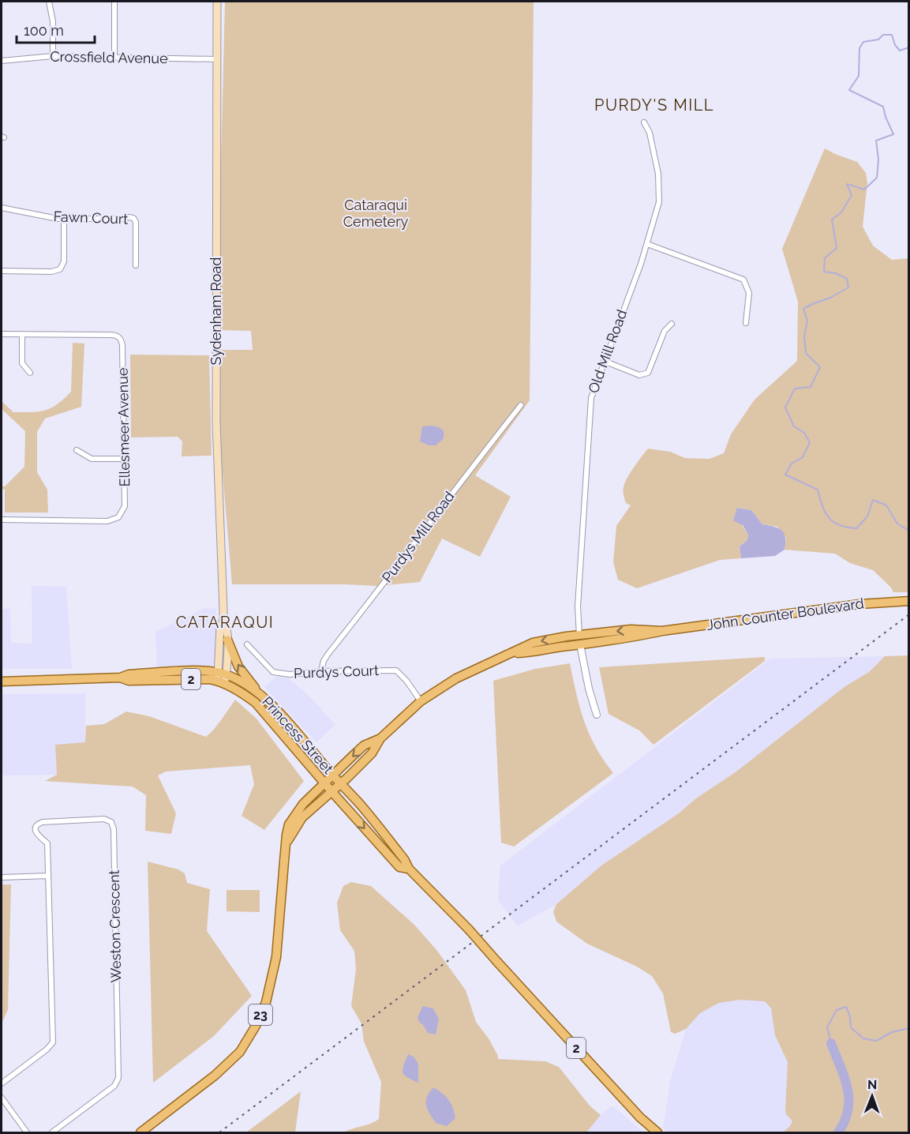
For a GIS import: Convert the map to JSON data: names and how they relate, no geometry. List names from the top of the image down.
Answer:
{
  "streets": {
    "main road": [
      "Sydenham Road",
      "John Counter Boulevard",
      "2",
      "Princess Street",
      "23"
    ],
    "street": [
      "Crossfield Avenue",
      "Fawn Court",
      "Old Mill Road",
      "Ellesmeer Avenue",
      "Purdys Mill Road",
      "Purdys Court",
      "Weston Crescent"
    ]
  },
  "crossings": [
    ["Crossfield Avenue", "Sydenham Road"],
    ["Sydenham Road", "Princess Street"],
    ["Old Mill Road", "John Counter Boulevard"],
    ["Purdys Mill Road", "Purdys Court"],
    ["John Counter Boulevard", "Purdys Court"],
    ["John Counter Boulevard", "Princess Street"],
    ["John Counter Boulevard", "23"],
    ["Princess Street", "23"]
  ],
  "districts": ["PURDY'S MILL", "CATARAQUI"],
  "parks": ["Cataraqui Cemetery"],
  "scale_bar": "100 m",
  "north": "top"
}
